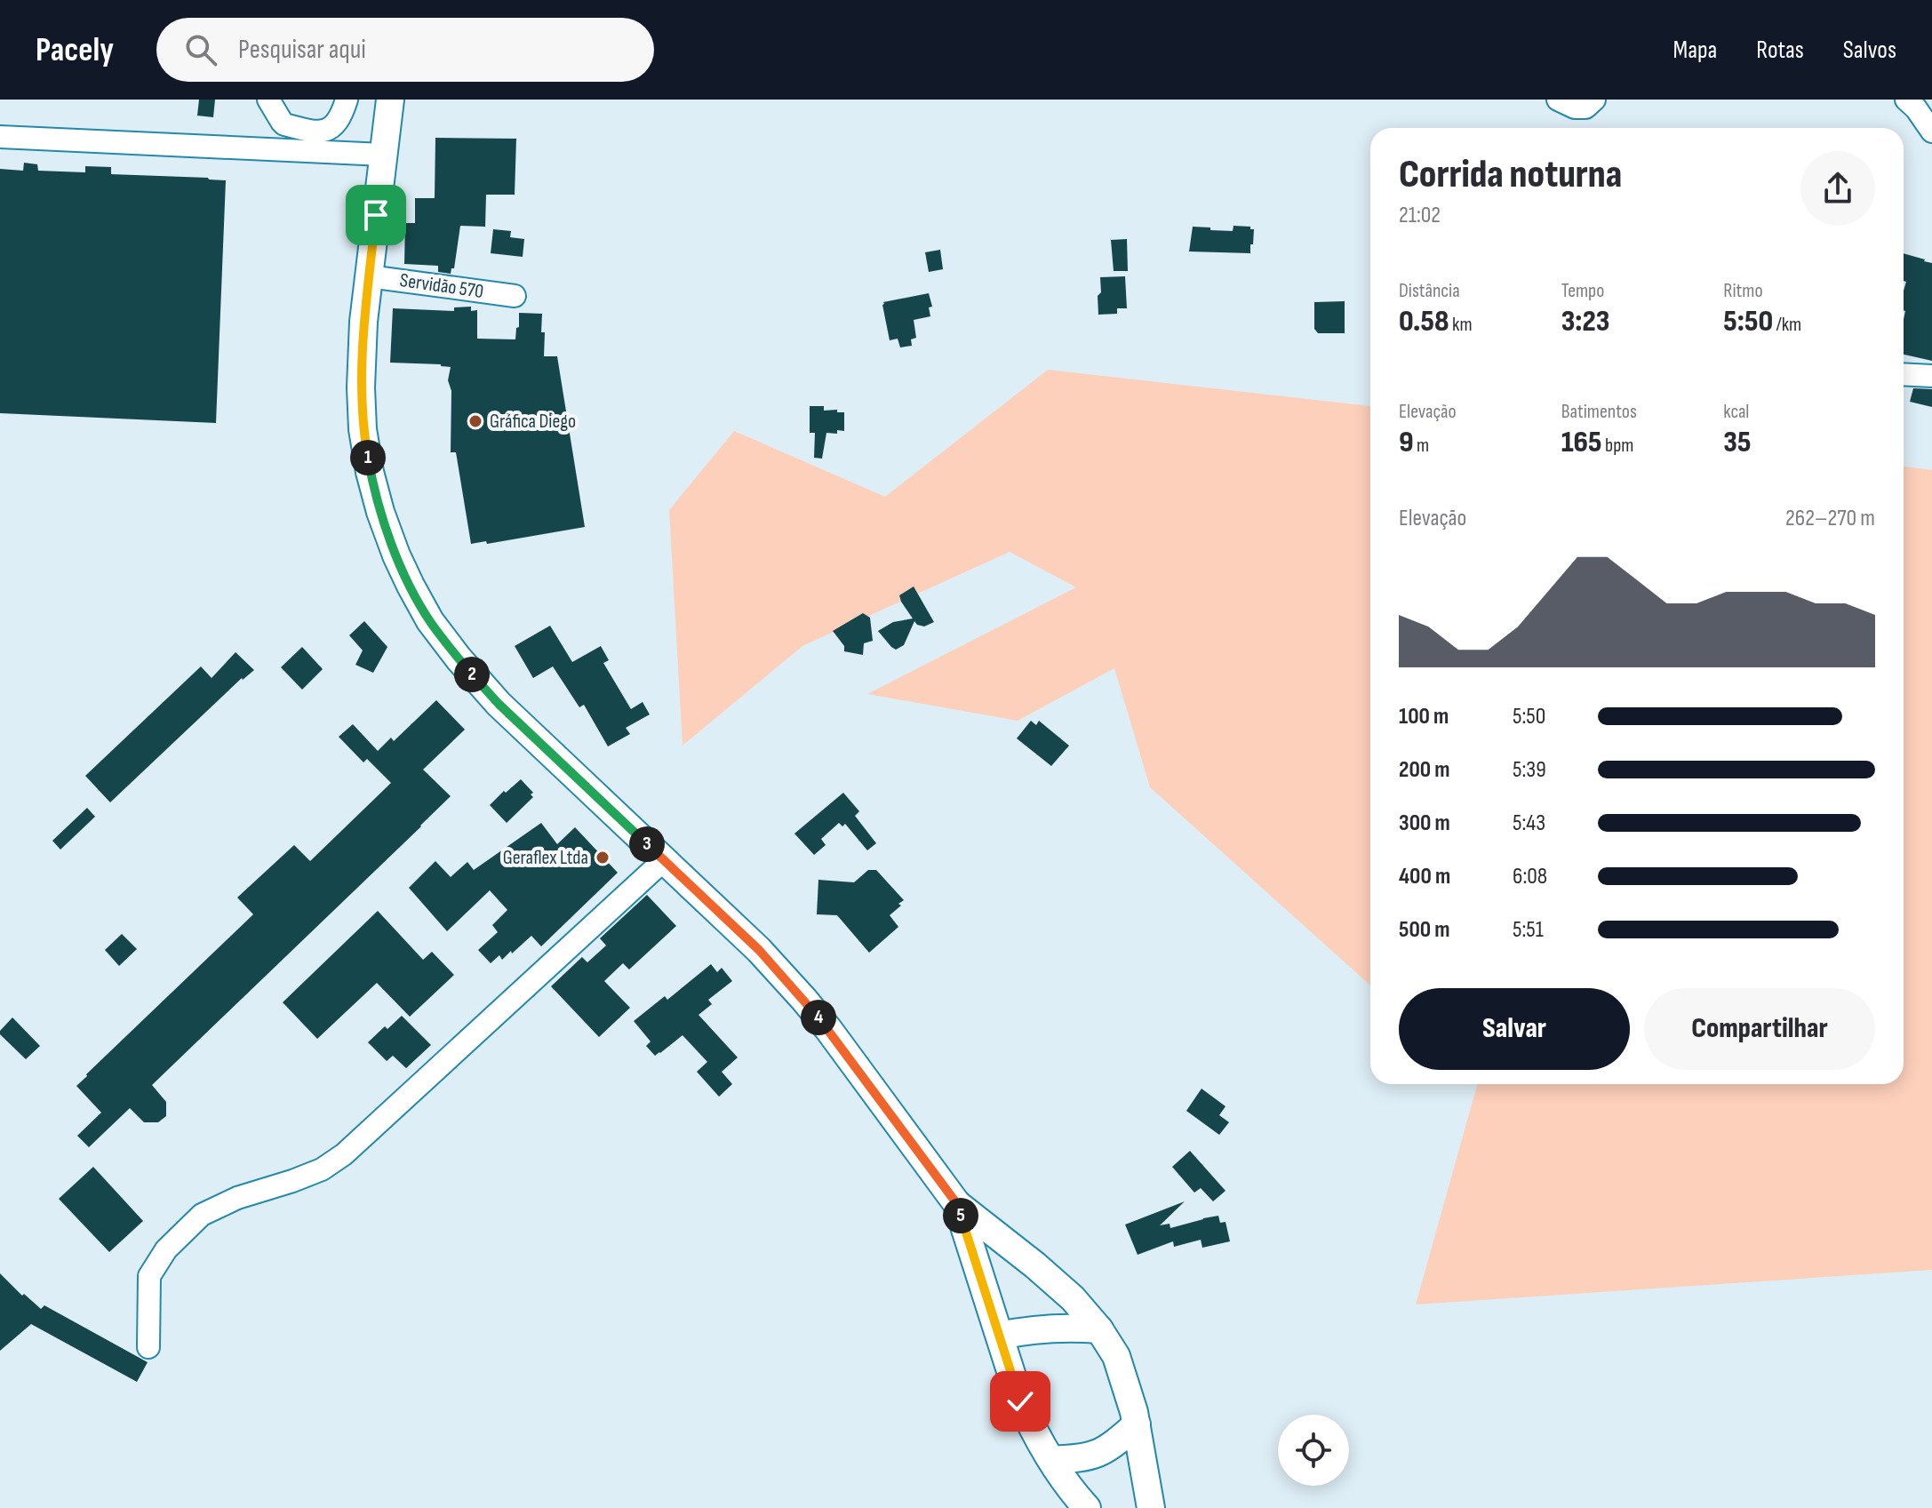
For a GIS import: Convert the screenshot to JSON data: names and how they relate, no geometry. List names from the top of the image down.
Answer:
{
  "streets": {
    "street": ["Servidão 570"]
  },
  "places": ["Gráfica Diego", "Geraflex Ltda"],
  "page": {
    "header": "Pacely",
    "search": "Pesquisar aqui",
    "nav": ["Mapa", "Rotas", "Salvos"],
    "heading": ["Corrida noturna", "21:02"],
    "stats": [
      ["Distância", "0.58 km"],
      ["Tempo", "3:23"],
      ["Ritmo", "5:50 /km"],
      ["Elevação", "9 m"],
      ["Batimentos", "165 bpm"],
      ["kcal", "35"]
    ],
    "pins": [
      "1",
      "2",
      "3",
      "4",
      "5"
    ],
    "chart": ["Elevação", "262–270 m"],
    "list": [
      {
        "name": "100 m",
        "note": "5:50"
      },
      {
        "name": "200 m",
        "note": "5:39"
      },
      {
        "name": "300 m",
        "note": "5:43"
      },
      {
        "name": "400 m",
        "note": "6:08"
      },
      {
        "name": "500 m",
        "note": "5:51"
      }
    ],
    "buttons": ["Salvar", "Compartilhar"]
  }
}
